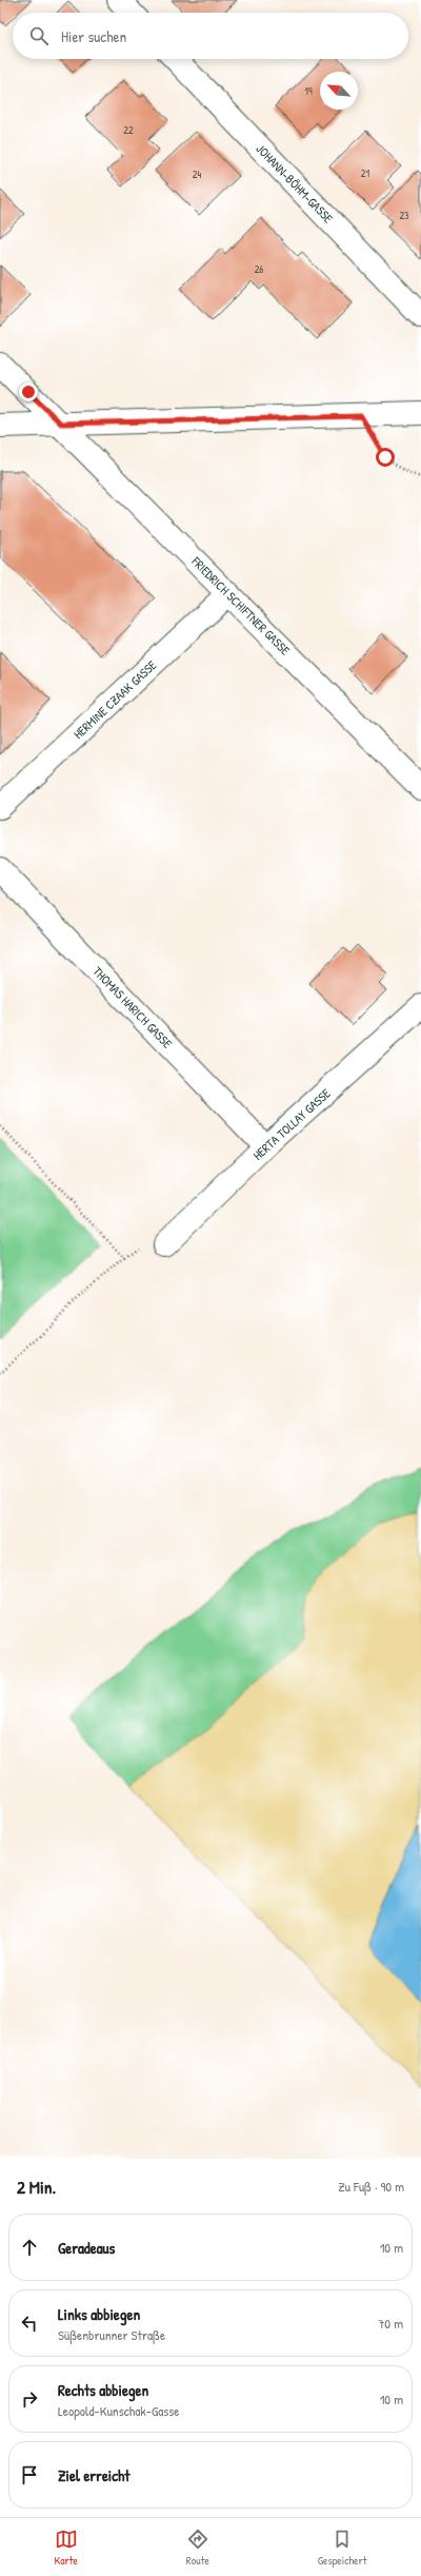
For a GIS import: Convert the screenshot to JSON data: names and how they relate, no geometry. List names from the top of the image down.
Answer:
{
  "streets": {
    "street": [
      "JOHANN-BÖHM-GASSE",
      "FRIEDRICH SCHIFTNER GASSE",
      "HERMINE CZAAK GASSE",
      "THOMAS HARICH GASSE",
      "HERTA TOLLAY GASSE"
    ]
  },
  "crossings": [
    ["FRIEDRICH SCHIFTNER GASSE", "HERMINE CZAAK GASSE"],
    ["THOMAS HARICH GASSE", "HERTA TOLLAY GASSE"]
  ],
  "house_numbers": [
    "19",
    "22",
    "21",
    "24",
    "23",
    "26"
  ],
  "north": "top left",
  "page": {
    "search": "Hier suchen",
    "heading": ["2 Min.", "Zu Fuß · 90 m"],
    "list": [
      ["Geradeaus", "10 m"],
      ["Links abbiegen", "Süßenbrunner Straße", "70 m"],
      ["Rechts abbiegen", "Leopold-Kunschak-Gasse", "10 m"],
      "Ziel erreicht"
    ],
    "nav": ["Karte", "Route", "Gespeichert"]
  }
}
